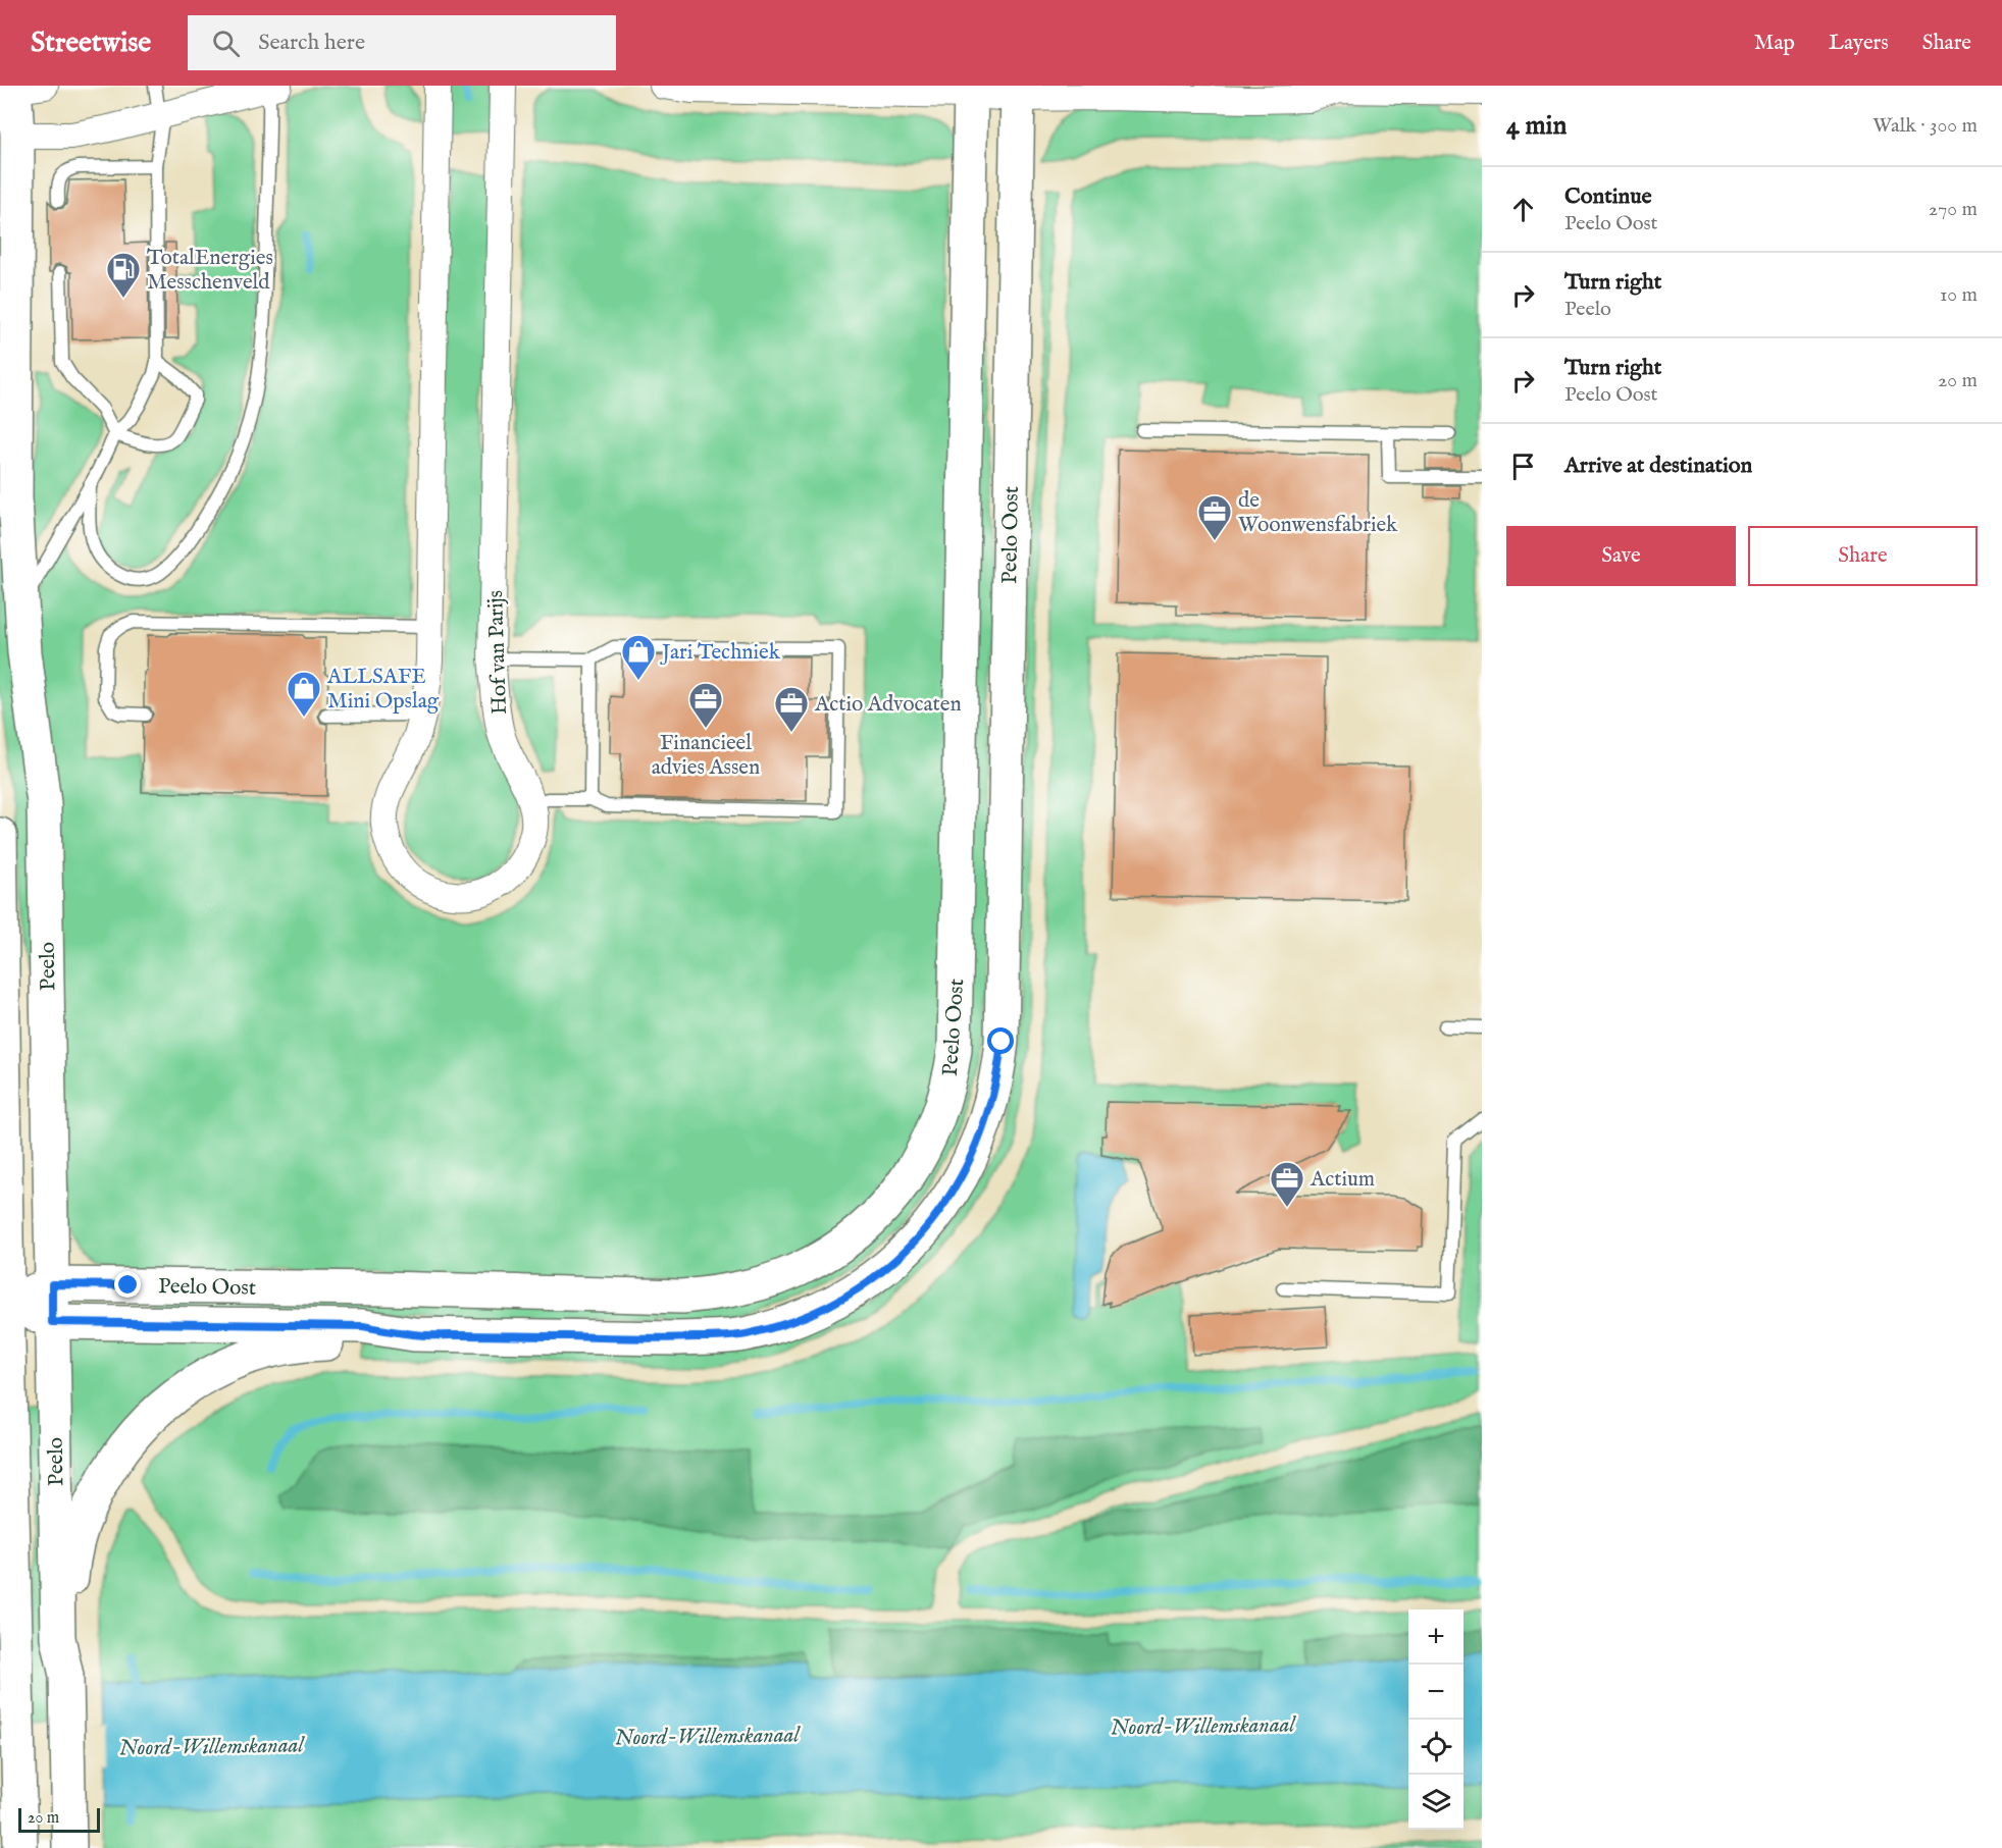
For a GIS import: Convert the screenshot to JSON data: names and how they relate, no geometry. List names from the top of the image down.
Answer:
{
  "streets": {
    "main road": ["Peelo Oost", "Peelo"],
    "street": ["Hof van Parijs"]
  },
  "crossings": [
    ["Peelo Oost", "Peelo"]
  ],
  "water": ["Noord-Willemskanaal"],
  "places": {
    "fuel station": ["TotalEnergies Messchenveld"],
    "office": [
      "de Woonwensfabriek",
      "Financieel advies Assen",
      "Actio Advocaten",
      "Actium"
    ],
    "shop": ["Jari Techniek", "ALLSAFE Mini Opslag"]
  },
  "scale_bar": "20 m",
  "page": {
    "header": "Streetwise",
    "search": "Search here",
    "nav": ["Map", "Layers", "Share"],
    "heading": ["4 min", "Walk · 300 m"],
    "list": [
      ["Continue", "Peelo Oost", "270 m"],
      ["Turn right", "Peelo", "10 m"],
      ["Turn right", "Peelo Oost", "20 m"],
      "Arrive at destination"
    ],
    "buttons": ["Save", "Share"],
    "map_buttons": ["+", "−"],
    "scale": "20 m"
  }
}
